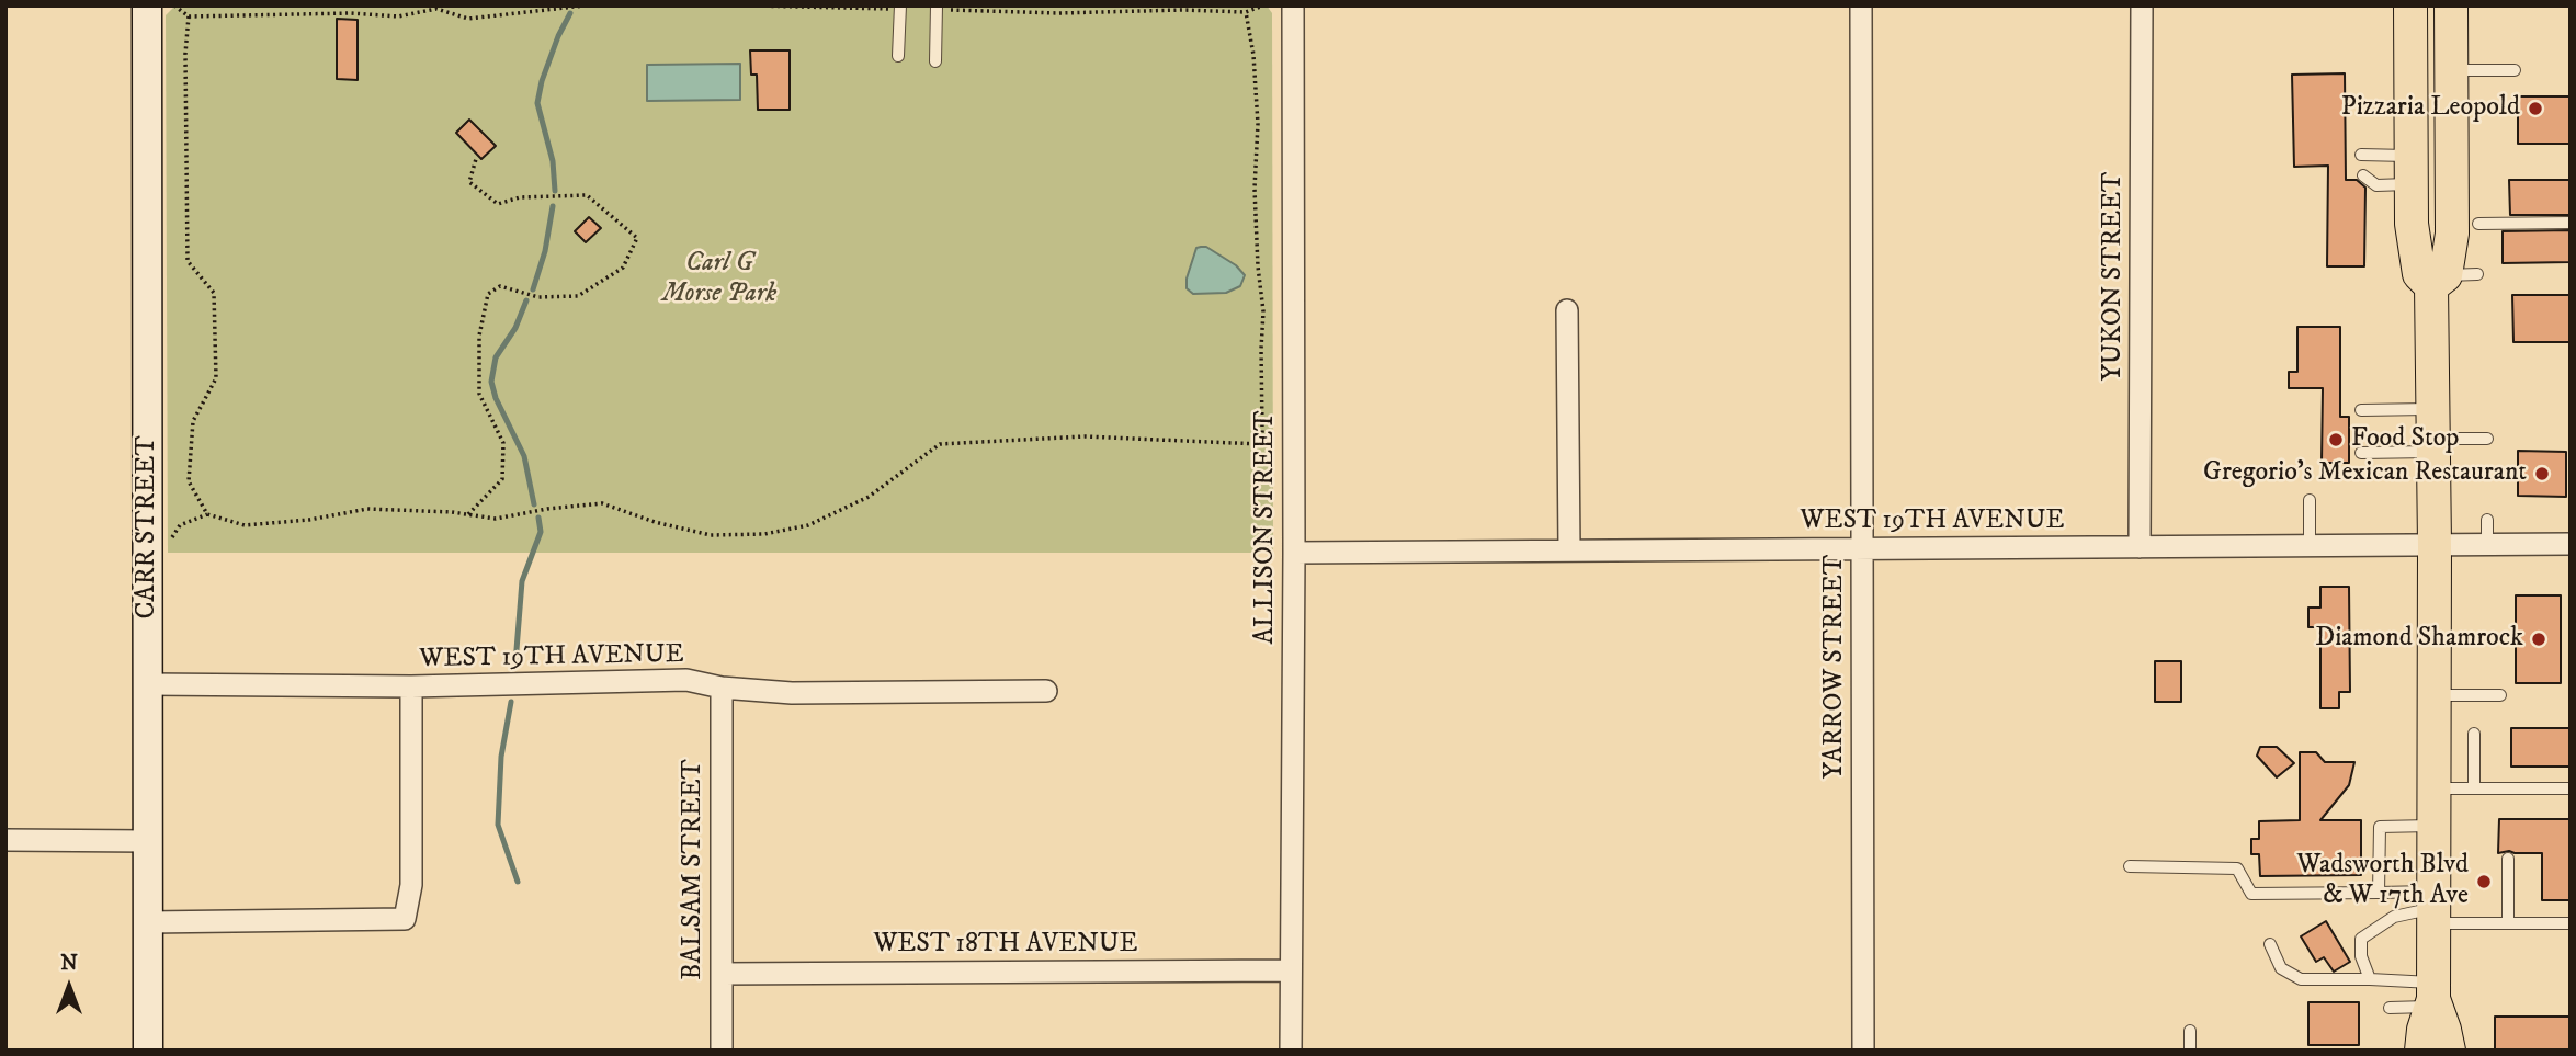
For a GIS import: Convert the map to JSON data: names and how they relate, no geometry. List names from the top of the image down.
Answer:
{
  "streets": {
    "street": [
      "YUKON STREET",
      "WEST 19TH AVENUE",
      "CARR STREET",
      "ALLISON STREET",
      "YARROW STREET",
      "BALSAM STREET",
      "WEST 18TH AVENUE"
    ]
  },
  "crossings": [
    ["YUKON STREET", "WEST 19TH AVENUE"],
    ["WEST 19TH AVENUE", "CARR STREET"],
    ["WEST 19TH AVENUE", "ALLISON STREET"],
    ["WEST 19TH AVENUE", "YARROW STREET"],
    ["WEST 19TH AVENUE", "BALSAM STREET"],
    ["ALLISON STREET", "WEST 18TH AVENUE"],
    ["BALSAM STREET", "WEST 18TH AVENUE"]
  ],
  "parks": ["Carl G Morse Park"],
  "places": [
    "Pizzaria Leopold",
    "Food Stop",
    "Gregorio's Mexican Restaurant",
    "Diamond Shamrock",
    "Wadsworth Blvd & W 17th Ave"
  ],
  "north": "top"
}
